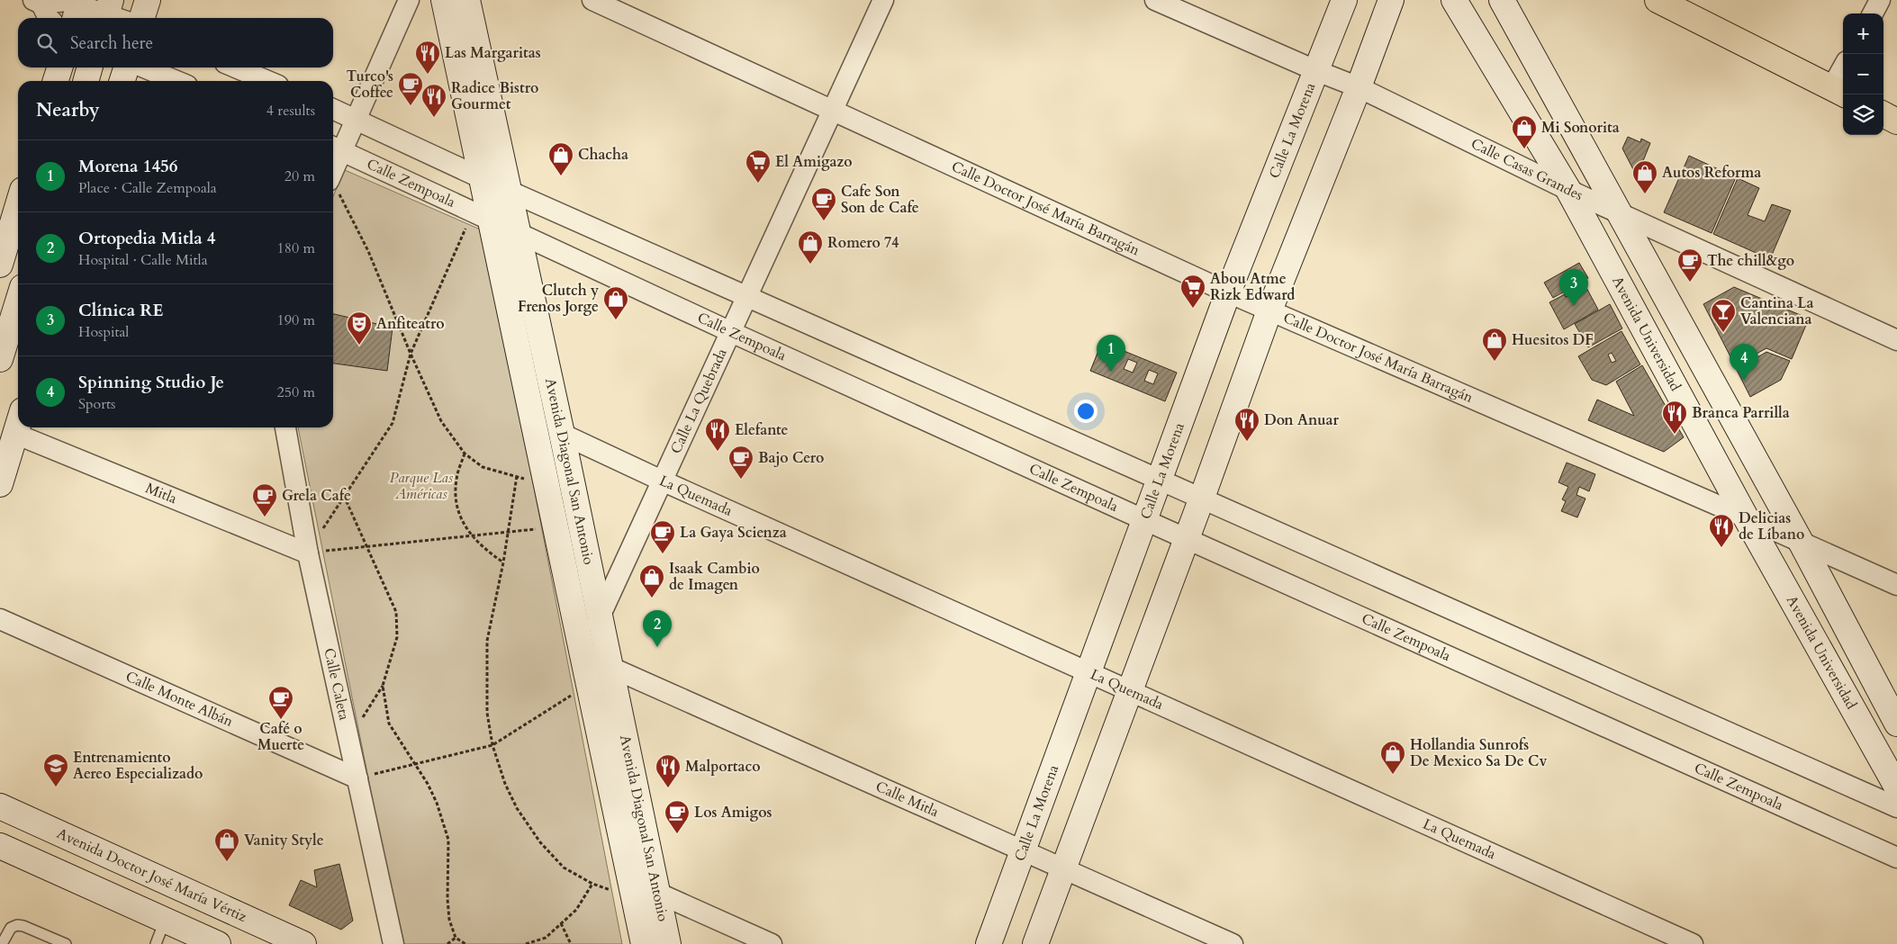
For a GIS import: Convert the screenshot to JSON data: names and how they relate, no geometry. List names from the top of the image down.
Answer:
{
  "streets": {
    "street": [
      "Calle La Morena",
      "Calle Casas Grandes",
      "Calle Zempoala",
      "Calle Doctor José María Barragán",
      "Avenida Universidad",
      "Calle La Quebrada",
      "Avenida Diagonal San Antonio",
      "Mitla",
      "La Quemada",
      "Calle Caleta",
      "Calle Monte Albán",
      "Calle Mitla",
      "Avenida Doctor José María Vértiz"
    ]
  },
  "crossings": [
    ["Calle La Morena", "Calle Casas Grandes"],
    ["Calle La Morena", "Calle Zempoala"],
    ["Calle La Morena", "Calle Doctor José María Barragán"],
    ["Calle La Morena", "La Quemada"],
    ["Calle La Morena", "Calle Mitla"],
    ["Calle Casas Grandes", "Avenida Universidad"],
    ["Calle Zempoala", "Calle La Quebrada"],
    ["Calle Zempoala", "Avenida Diagonal San Antonio"],
    ["Calle Doctor José María Barragán", "Avenida Universidad"],
    ["Calle Doctor José María Barragán", "Calle La Quebrada"],
    ["Calle La Quebrada", "Avenida Diagonal San Antonio"],
    ["Calle La Quebrada", "La Quemada"],
    ["Calle La Quebrada", "Calle Mitla"],
    ["Avenida Diagonal San Antonio", "La Quemada"],
    ["Avenida Diagonal San Antonio", "Calle Mitla"],
    ["Mitla", "Calle Caleta"],
    ["Calle Caleta", "Calle Monte Albán"]
  ],
  "parks": ["Parque Las Américas"],
  "places": {
    "restaurant": [
      "Las Margaritas",
      "Radice Bistro Gourmet",
      "Branca Parrilla",
      "Don Anuar",
      "Elefante",
      "Delicias de Líbano",
      "Malportaco"
    ],
    "cafe": [
      "Turco's Coffee",
      "Cafe Son Son de Cafe",
      "The chill&go",
      "Bajo Cero",
      "Grela Cafe",
      "La Gaya Scienza",
      "Café o Muerte",
      "Los Amigos"
    ],
    "shop": [
      "Mi Sonorita",
      "Chacha",
      "Autos Reforma",
      "Romero 74",
      "Clutch y Frenos Jorge",
      "Huesitos DF",
      "Isaak Cambio de Imagen",
      "Hollandia Sunrofs De Mexico Sa De Cv",
      "Vanity Style"
    ],
    "supermarket": ["El Amigazo", "Abou Atme Rizk Edward"],
    "bar": ["Cantina La Valenciana"],
    "theatre": ["Anfiteatro"],
    "school or university": ["Entrenamiento Aereo Especializado"]
  },
  "page": {
    "map_buttons": ["+", "−"],
    "search": "Search here",
    "heading": ["Nearby", "4 results"],
    "list": [
      {
        "mark": "1",
        "name": "Morena 1456",
        "note": "Place · Calle Zempoala",
        "value": "20 m"
      },
      {
        "mark": "2",
        "name": "Ortopedia Mitla 4",
        "note": "Hospital · Calle Mitla",
        "value": "180 m"
      },
      {
        "mark": "3",
        "name": "Clínica RE",
        "note": "Hospital",
        "value": "190 m"
      },
      {
        "mark": "4",
        "name": "Spinning Studio Je",
        "note": "Sports",
        "value": "250 m"
      }
    ],
    "pins": [
      "3",
      "1",
      "4",
      "2"
    ]
  }
}
